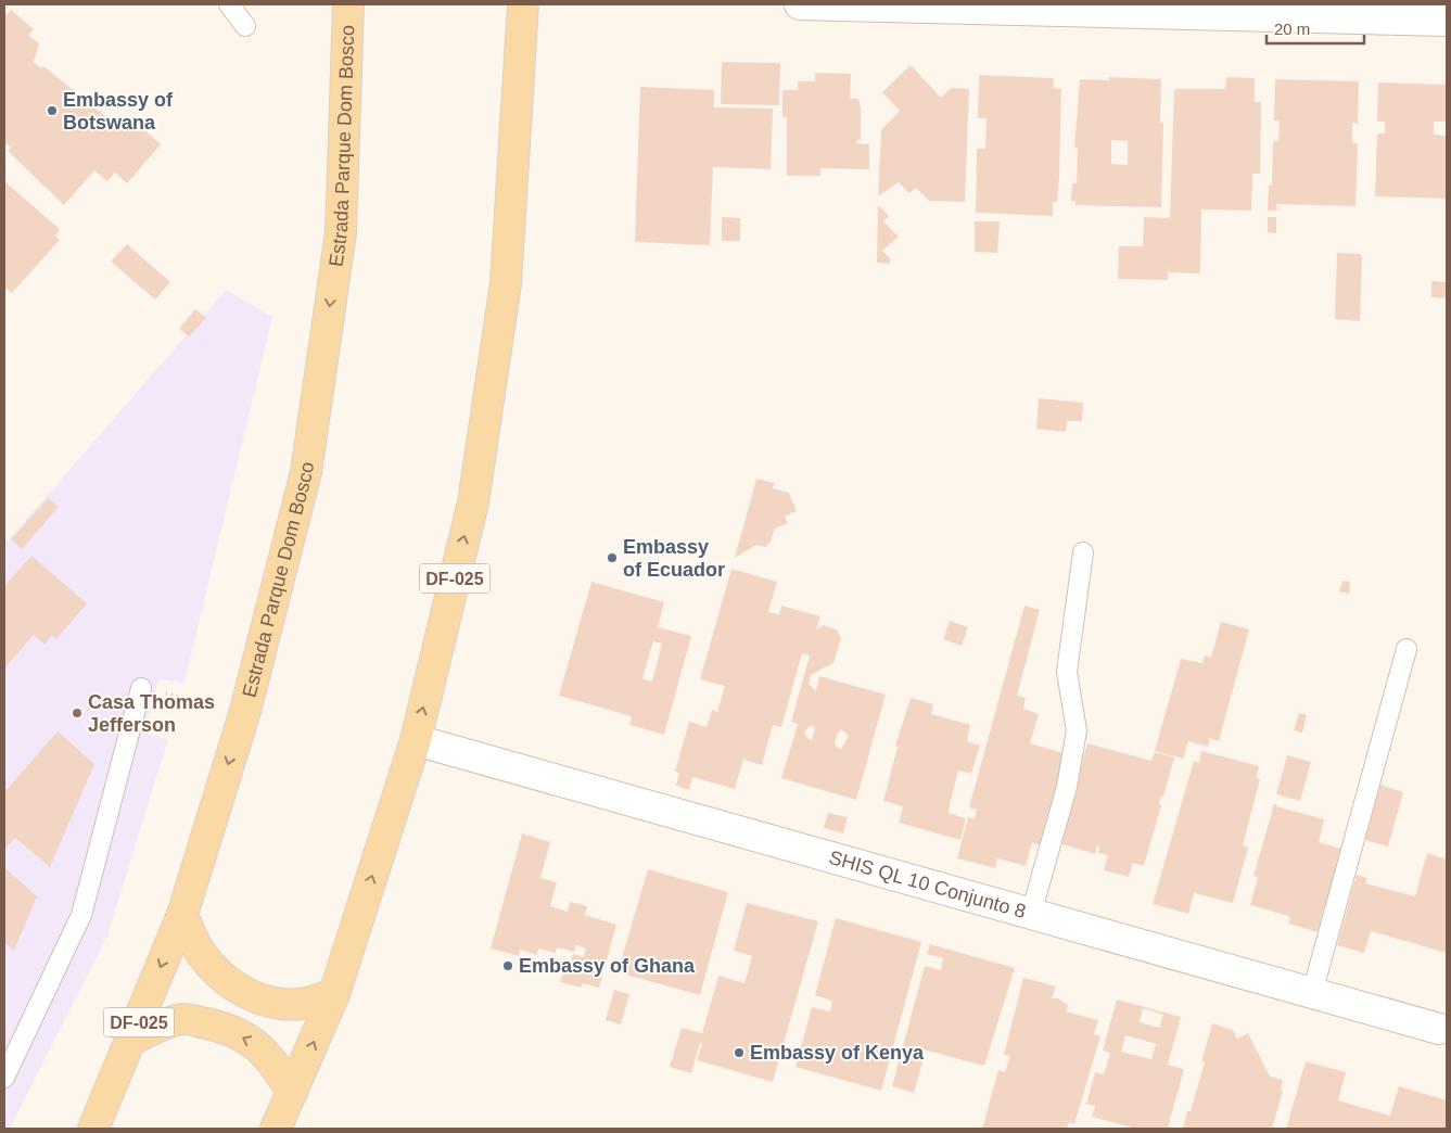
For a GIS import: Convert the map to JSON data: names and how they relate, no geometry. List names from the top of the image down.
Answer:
{
  "streets": {
    "main road": ["Estrada Parque Dom Bosco", "DF-025"],
    "street": ["SHIS QL 10 Conjunto 8"]
  },
  "crossings": [
    ["DF-025", "SHIS QL 10 Conjunto 8"]
  ],
  "places": [
    "Embassy of Botswana",
    "Embassy of Ecuador",
    "Casa Thomas Jefferson",
    "Embassy of Ghana",
    "Embassy of Kenya"
  ],
  "scale_bar": "20 m"
}
